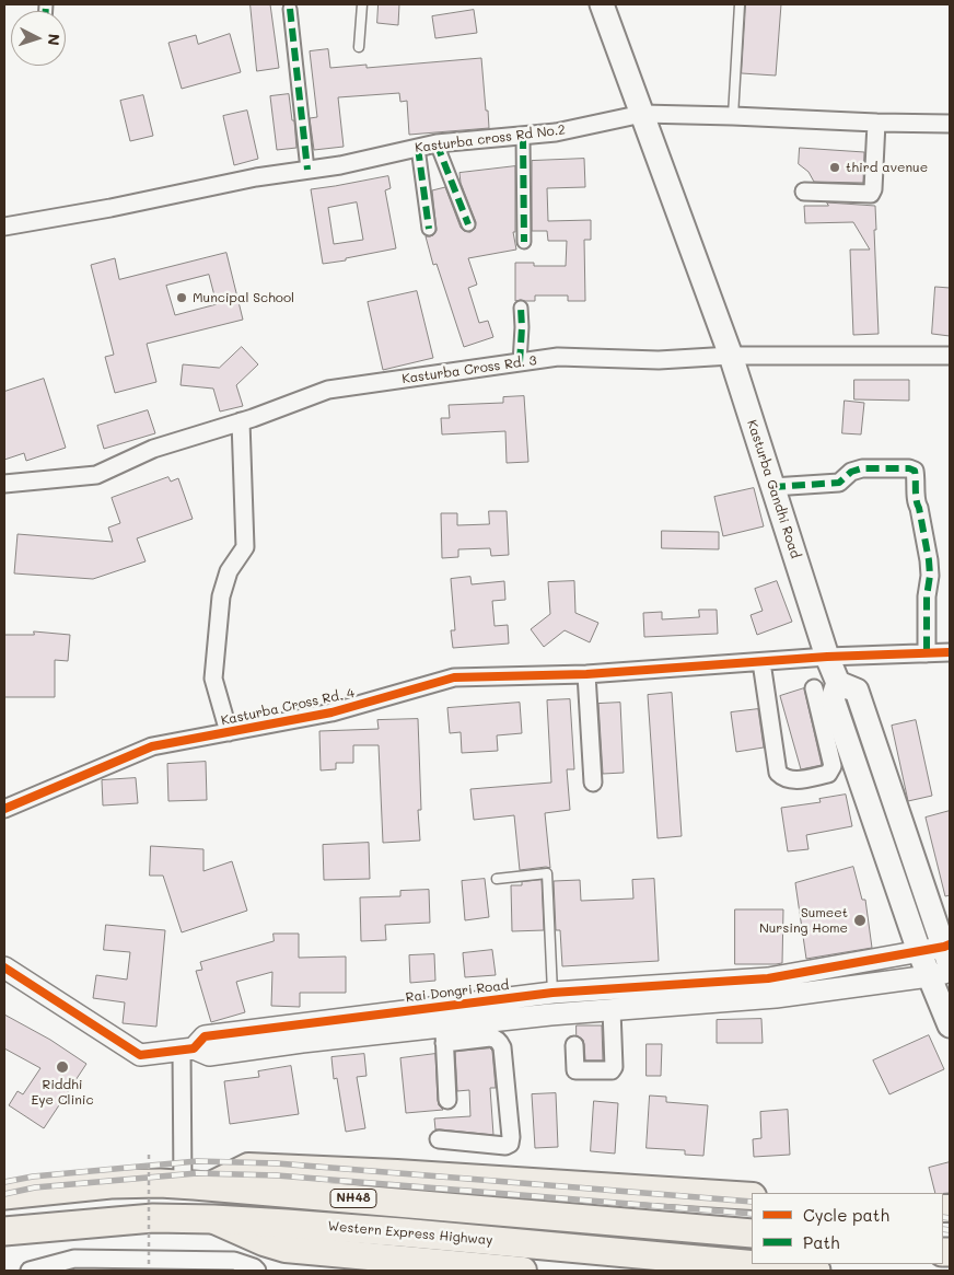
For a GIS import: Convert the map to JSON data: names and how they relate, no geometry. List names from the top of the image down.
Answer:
{
  "streets": {
    "highway": ["NH48", "Western Express Highway"],
    "main road": ["Kasturba Gandhi Road"],
    "street": [
      "Kasturba cross Rd No.2",
      "Kasturba Cross Rd. 3",
      "Kasturba Cross Rd. 4",
      "Rai Dongri Road"
    ]
  },
  "crossings": [
    ["Kasturba cross Rd No.2", "Kasturba Gandhi Road"],
    ["Kasturba Cross Rd. 3", "Kasturba Gandhi Road"],
    ["Kasturba Gandhi Road", "Kasturba Cross Rd. 4"]
  ],
  "places": [
    "third avenue",
    "Muncipal School",
    "Sumeet Nursing Home",
    "Riddhi Eye Clinic"
  ],
  "legend": ["Cycle path", "Path"],
  "north": "right"
}
